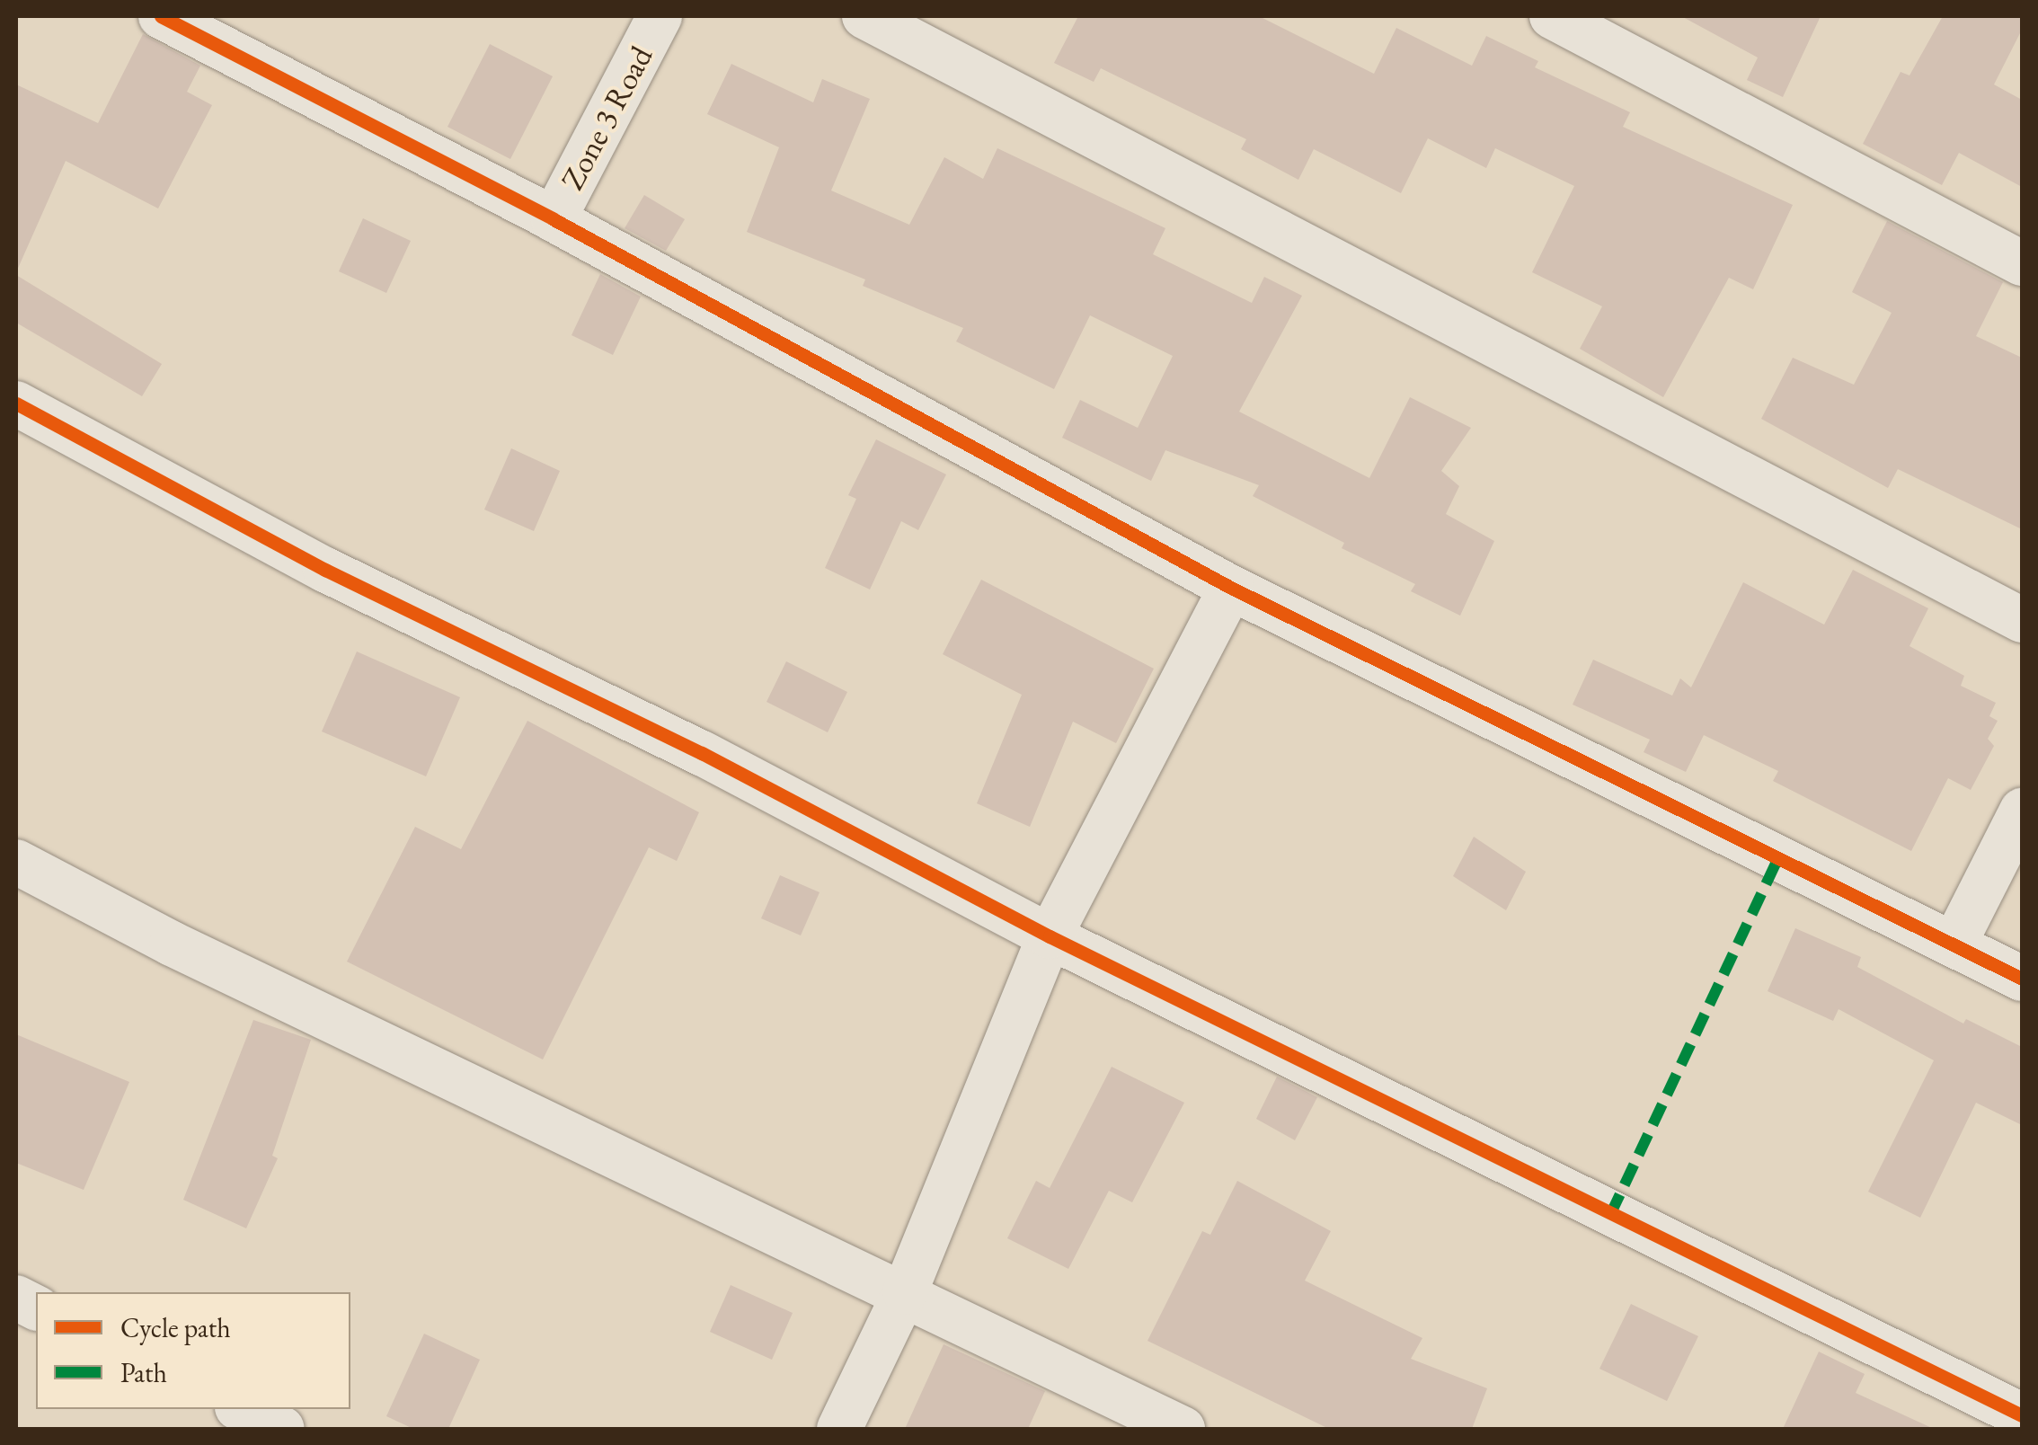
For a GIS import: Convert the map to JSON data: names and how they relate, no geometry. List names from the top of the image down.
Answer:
{
  "streets": {
    "street": ["Zone 3 Road"]
  },
  "legend": ["Cycle path", "Path"]
}
